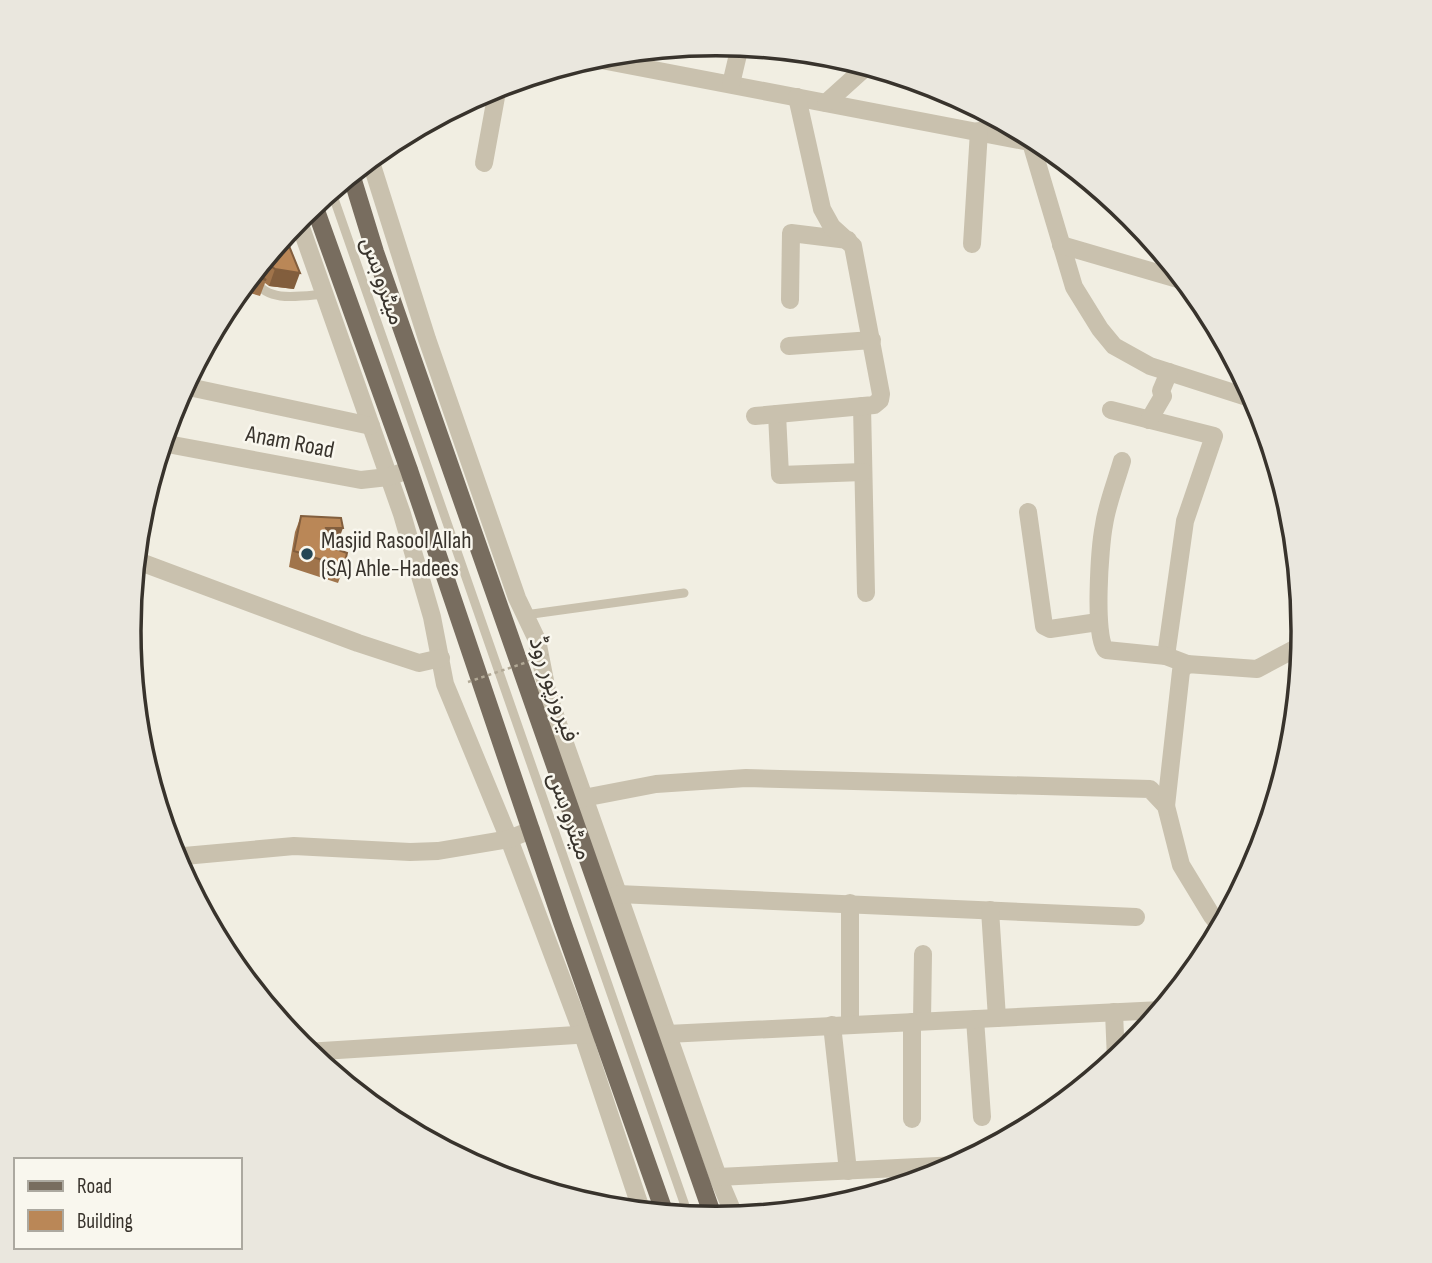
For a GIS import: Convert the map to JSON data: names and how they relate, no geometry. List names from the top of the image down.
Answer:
{
  "streets": {
    "main road": ["فیروزپور روڈ"],
    "street": ["Anam Road"],
    "lane": ["میٹرو بس"]
  },
  "places": ["Masjid Rasool Allah (SA) Ahle-Hadees"],
  "legend": ["Road", "Building"]
}
